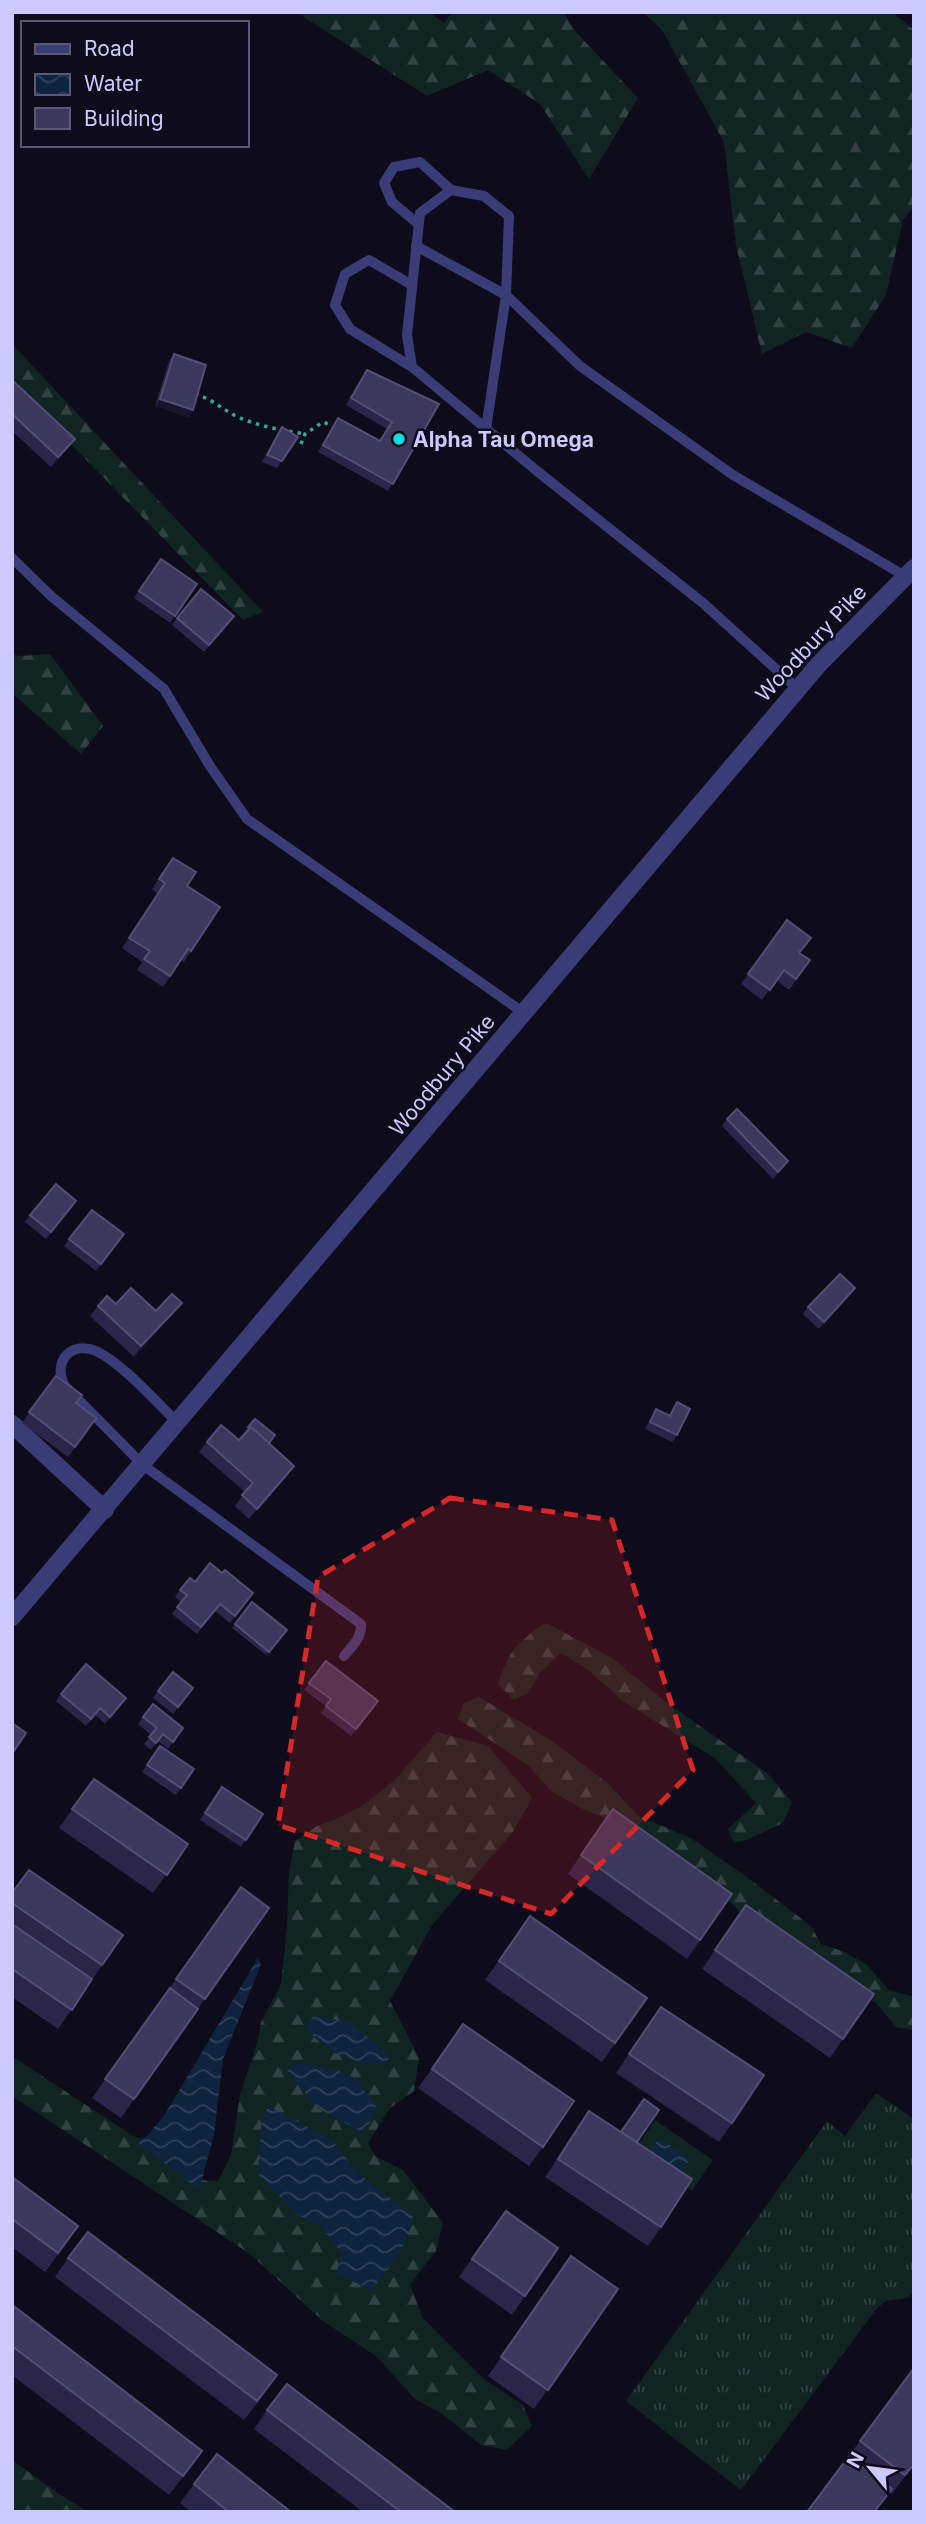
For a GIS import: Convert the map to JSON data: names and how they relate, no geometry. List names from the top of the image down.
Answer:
{
  "streets": {
    "street": ["Woodbury Pike"]
  },
  "places": ["Alpha Tau Omega"],
  "legend": ["Road", "Water", "Building"],
  "north": "top left"
}
